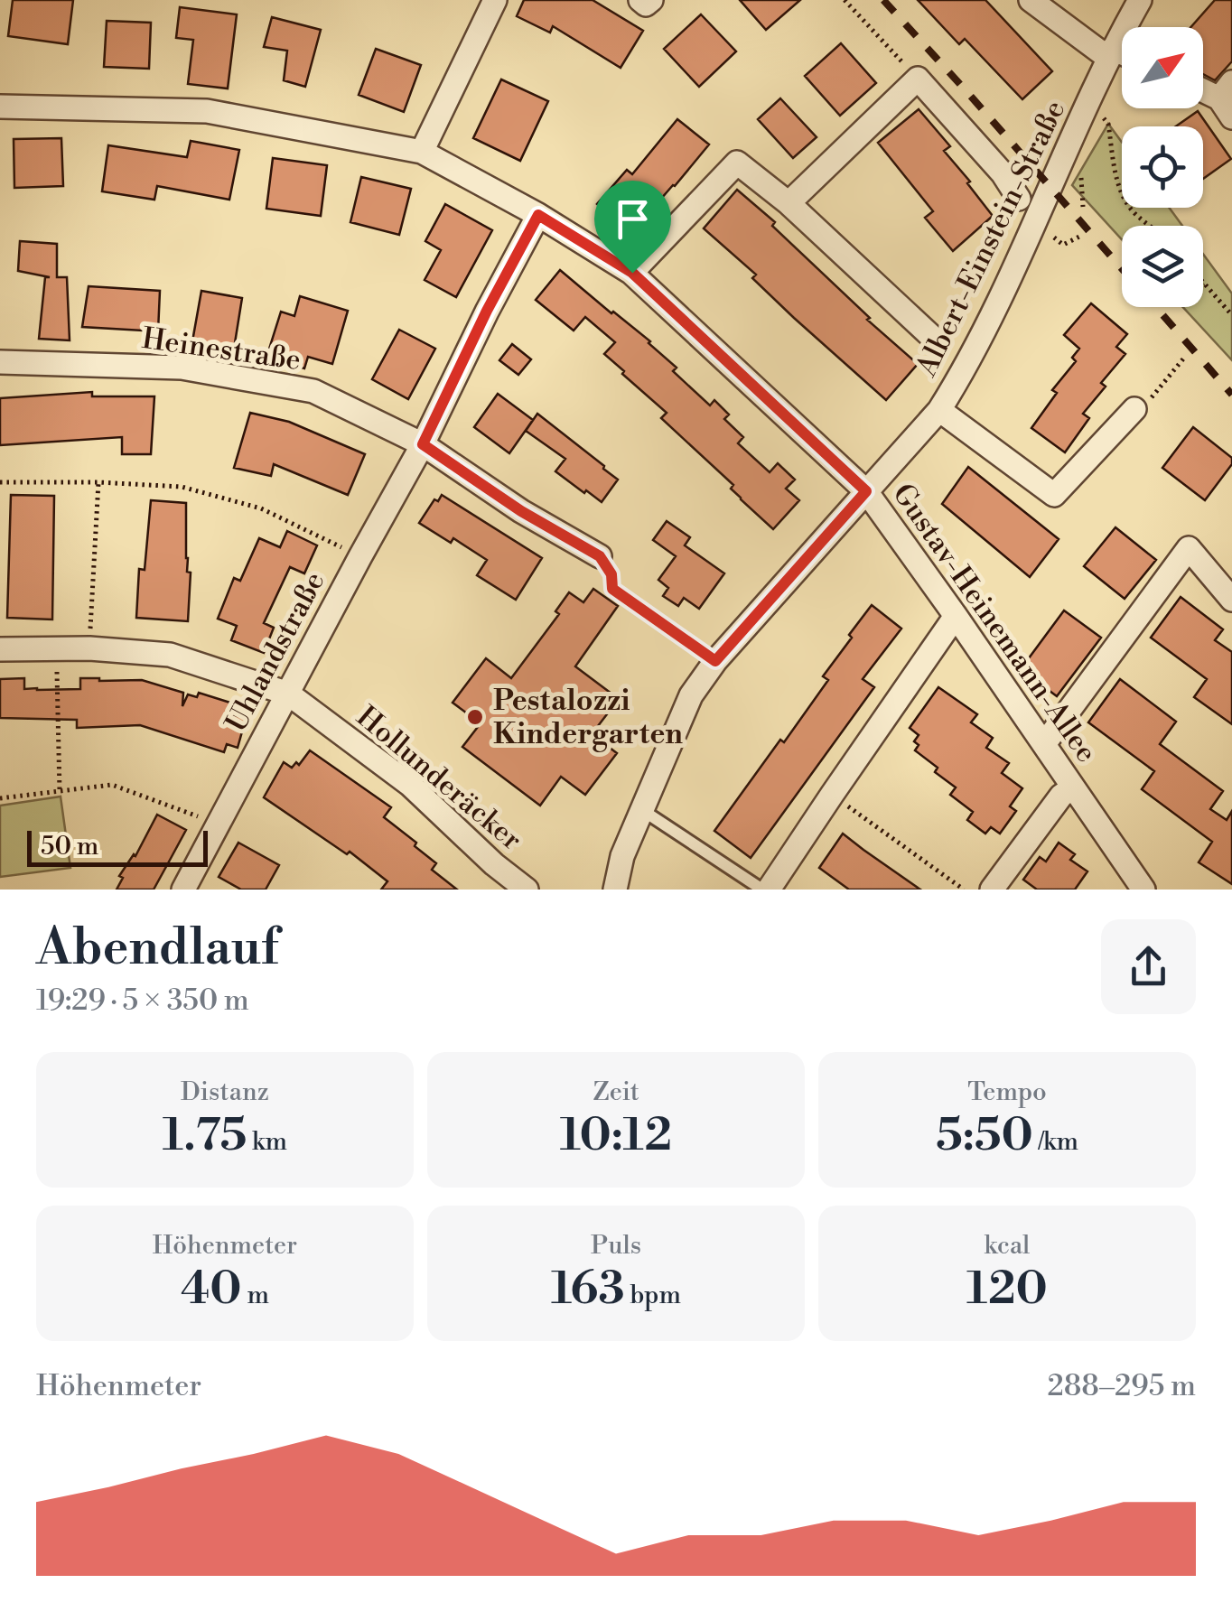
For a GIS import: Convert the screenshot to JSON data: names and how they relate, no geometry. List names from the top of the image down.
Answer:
{
  "streets": {
    "street": [
      "Albert-Einstein-Straße",
      "Heinestraße",
      "Gustav-Heinemann-Allee",
      "Uhlandstraße",
      "Hollunderäcker"
    ]
  },
  "crossings": [
    ["Albert-Einstein-Straße", "Gustav-Heinemann-Allee"],
    ["Heinestraße", "Uhlandstraße"],
    ["Gustav-Heinemann-Allee", "Uhlandstraße"],
    ["Uhlandstraße", "Hollunderäcker"]
  ],
  "places": ["Pestalozzi Kindergarten"],
  "scale_bar": "50 m",
  "north": "top right",
  "page": {
    "scale": "50 m",
    "heading": ["Abendlauf", "19:29 · 5 × 350 m"],
    "stats": [
      ["Distanz", "1.75 km"],
      ["Zeit", "10:12"],
      ["Tempo", "5:50 /km"],
      ["Höhenmeter", "40 m"],
      ["Puls", "163 bpm"],
      ["kcal", "120"]
    ],
    "chart": ["Höhenmeter", "288–295 m"]
  }
}
